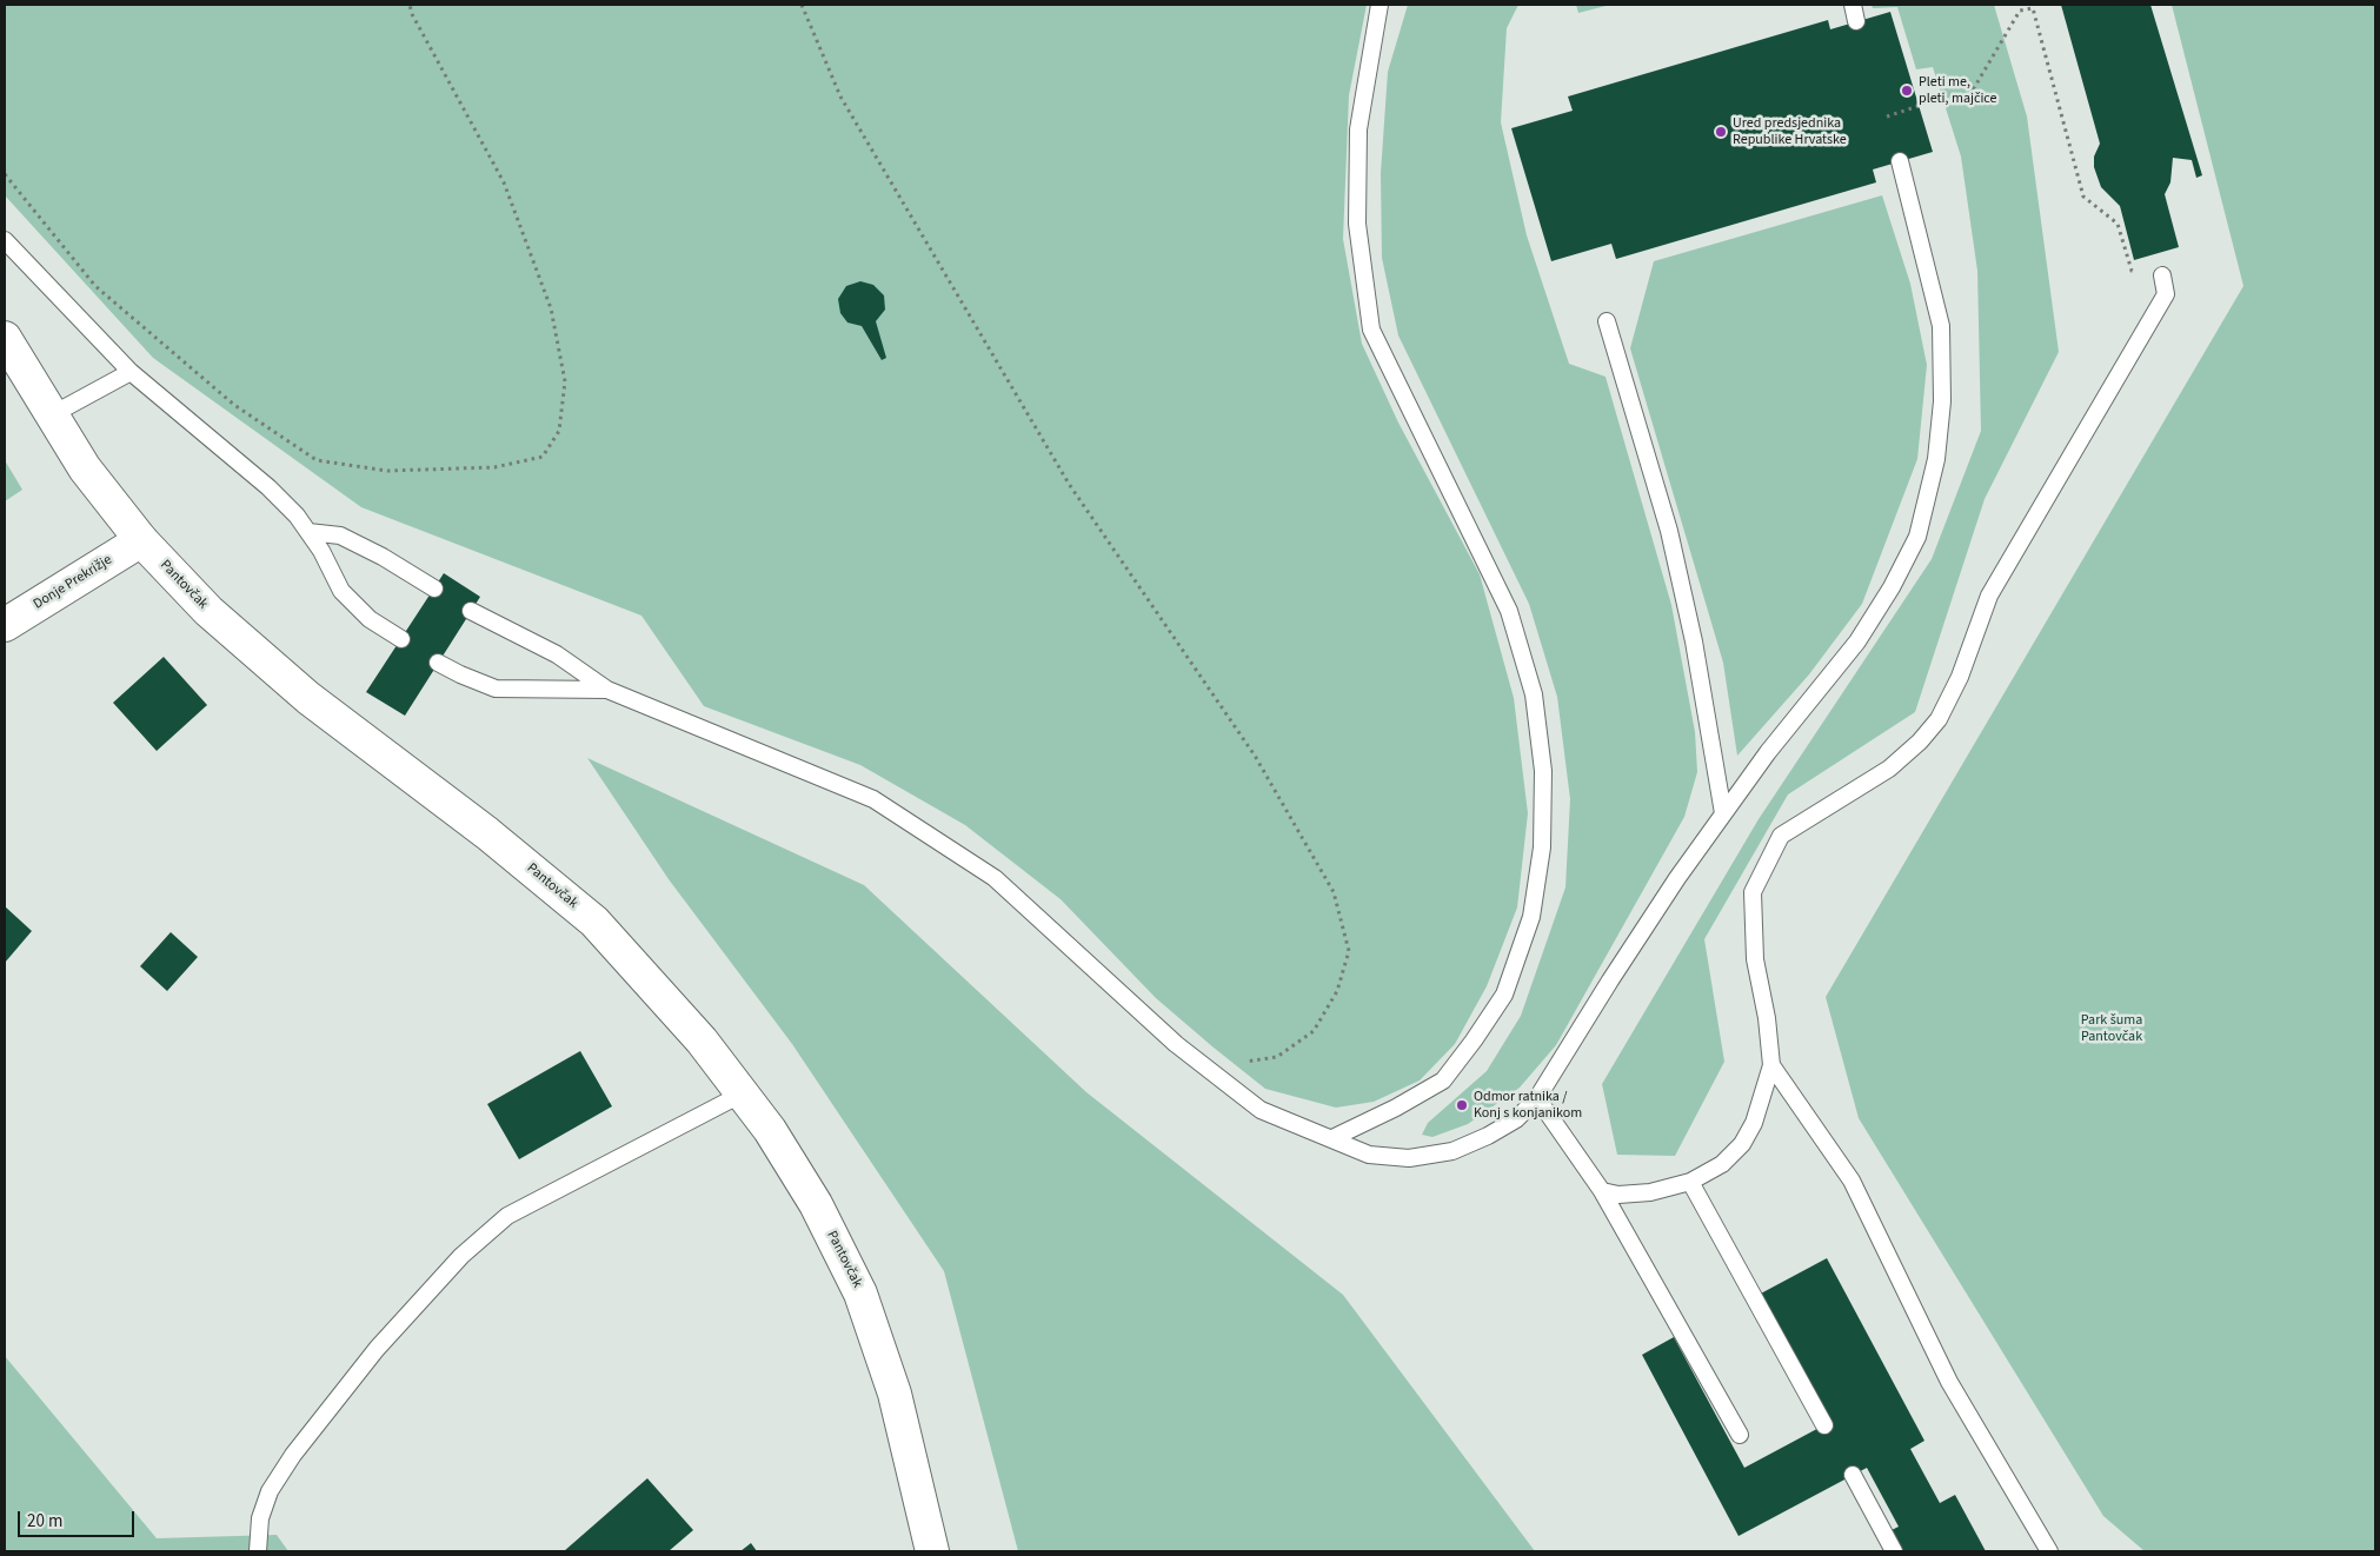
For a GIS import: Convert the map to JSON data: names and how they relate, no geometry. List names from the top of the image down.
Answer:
{
  "streets": {
    "main road": ["Donje Prekrižje", "Pantovčak"]
  },
  "crossings": [
    ["Donje Prekrižje", "Pantovčak"]
  ],
  "parks": ["Park šuma Pantovčak"],
  "places": ["Pleti me, pleti, majčice", "Ured predsjednika Republike Hrvatske", "Odmor ratnika / Konj s konjanikom"],
  "scale_bar": "20 m"
}
